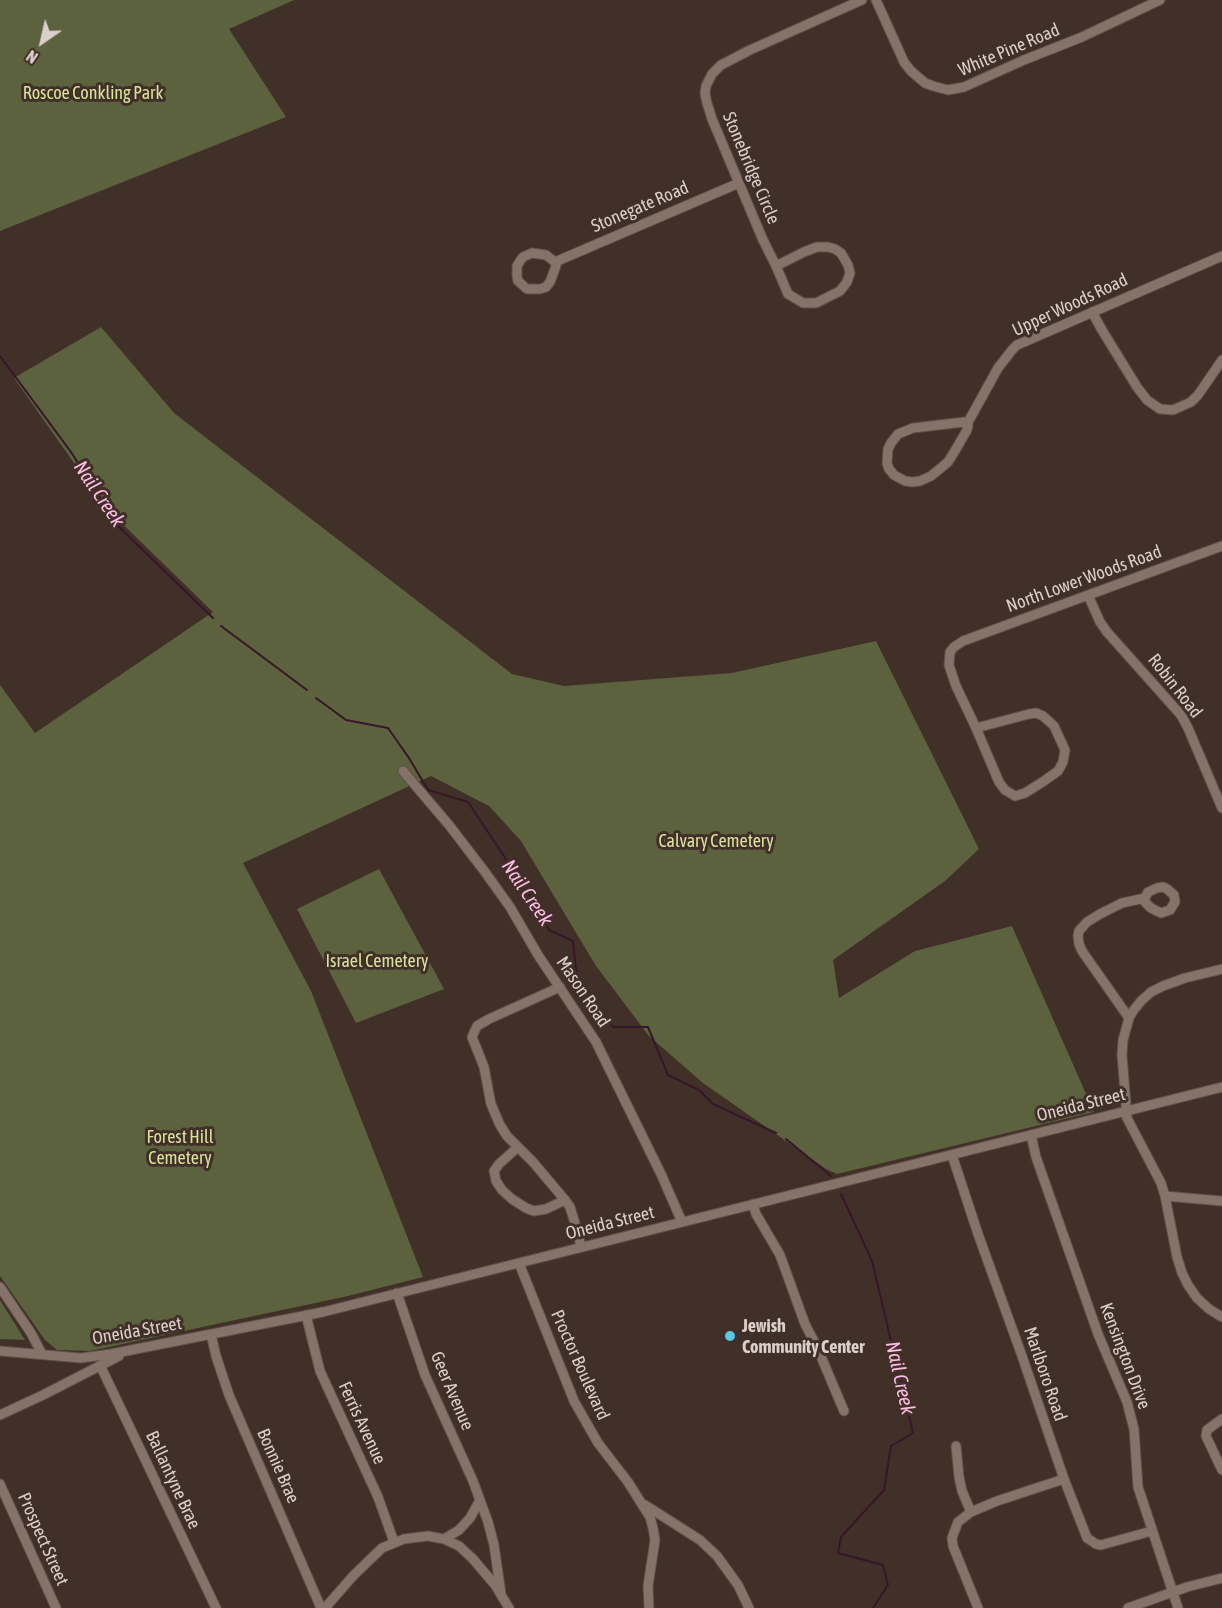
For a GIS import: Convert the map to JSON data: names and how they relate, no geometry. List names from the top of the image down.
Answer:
{
  "streets": {
    "street": [
      "White Pine Road",
      "Stonebridge Circle",
      "Stonegate Road",
      "Upper Woods Road",
      "North Lower Woods Road",
      "Robin Road",
      "Mason Road",
      "Oneida Street",
      "Kensington Drive",
      "Proctor Boulevard",
      "Marlboro Road",
      "Geer Avenue",
      "Ferris Avenue",
      "Bonnie Brae",
      "Ballantyne Brae",
      "Prospect Street"
    ]
  },
  "crossings": [
    ["Stonebridge Circle", "Stonegate Road"],
    ["North Lower Woods Road", "Robin Road"],
    ["Mason Road", "Oneida Street"],
    ["Oneida Street", "Kensington Drive"],
    ["Oneida Street", "Proctor Boulevard"],
    ["Oneida Street", "Marlboro Road"],
    ["Oneida Street", "Geer Avenue"],
    ["Oneida Street", "Ferris Avenue"],
    ["Oneida Street", "Bonnie Brae"],
    ["Kensington Drive", "Marlboro Road"]
  ],
  "water": ["Nail Creek"],
  "parks": [
    "Roscoe Conkling Park",
    "Calvary Cemetery",
    "Israel Cemetery",
    "Forest Hill Cemetery"
  ],
  "places": ["Jewish Community Center"],
  "north": "bottom left"
}
